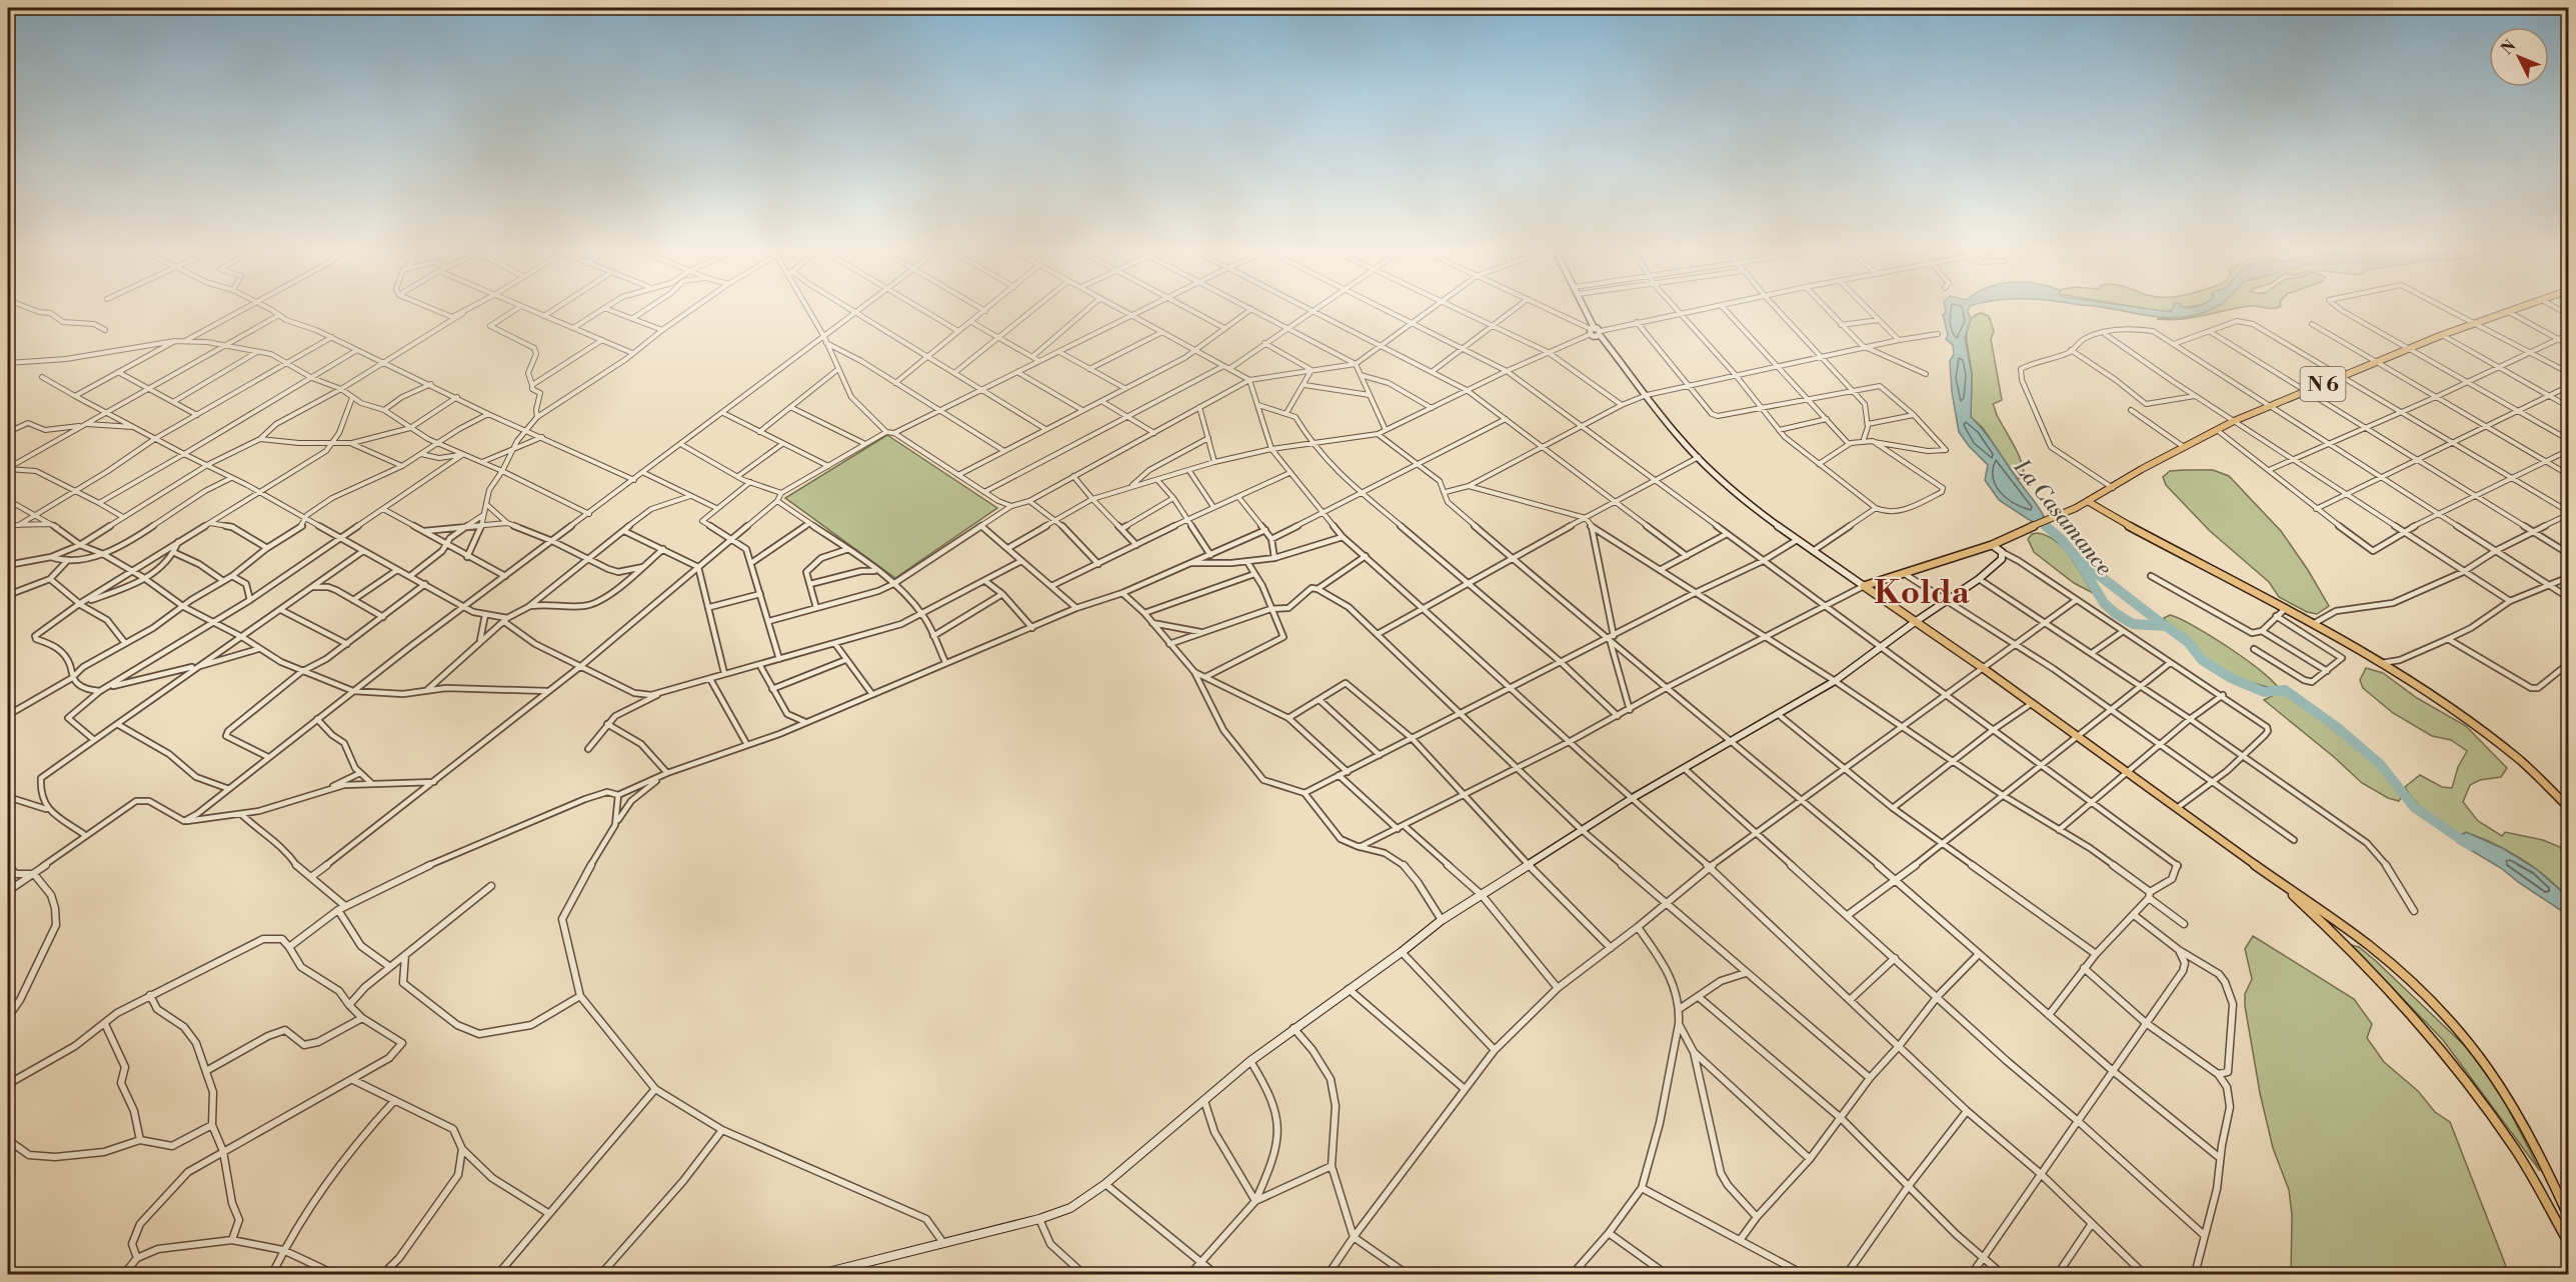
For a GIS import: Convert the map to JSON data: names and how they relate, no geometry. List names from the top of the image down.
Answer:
{
  "streets": {
    "main road": ["N 6"]
  },
  "districts": ["Kolda"],
  "water": ["La Casamance"],
  "north": "top left"
}
